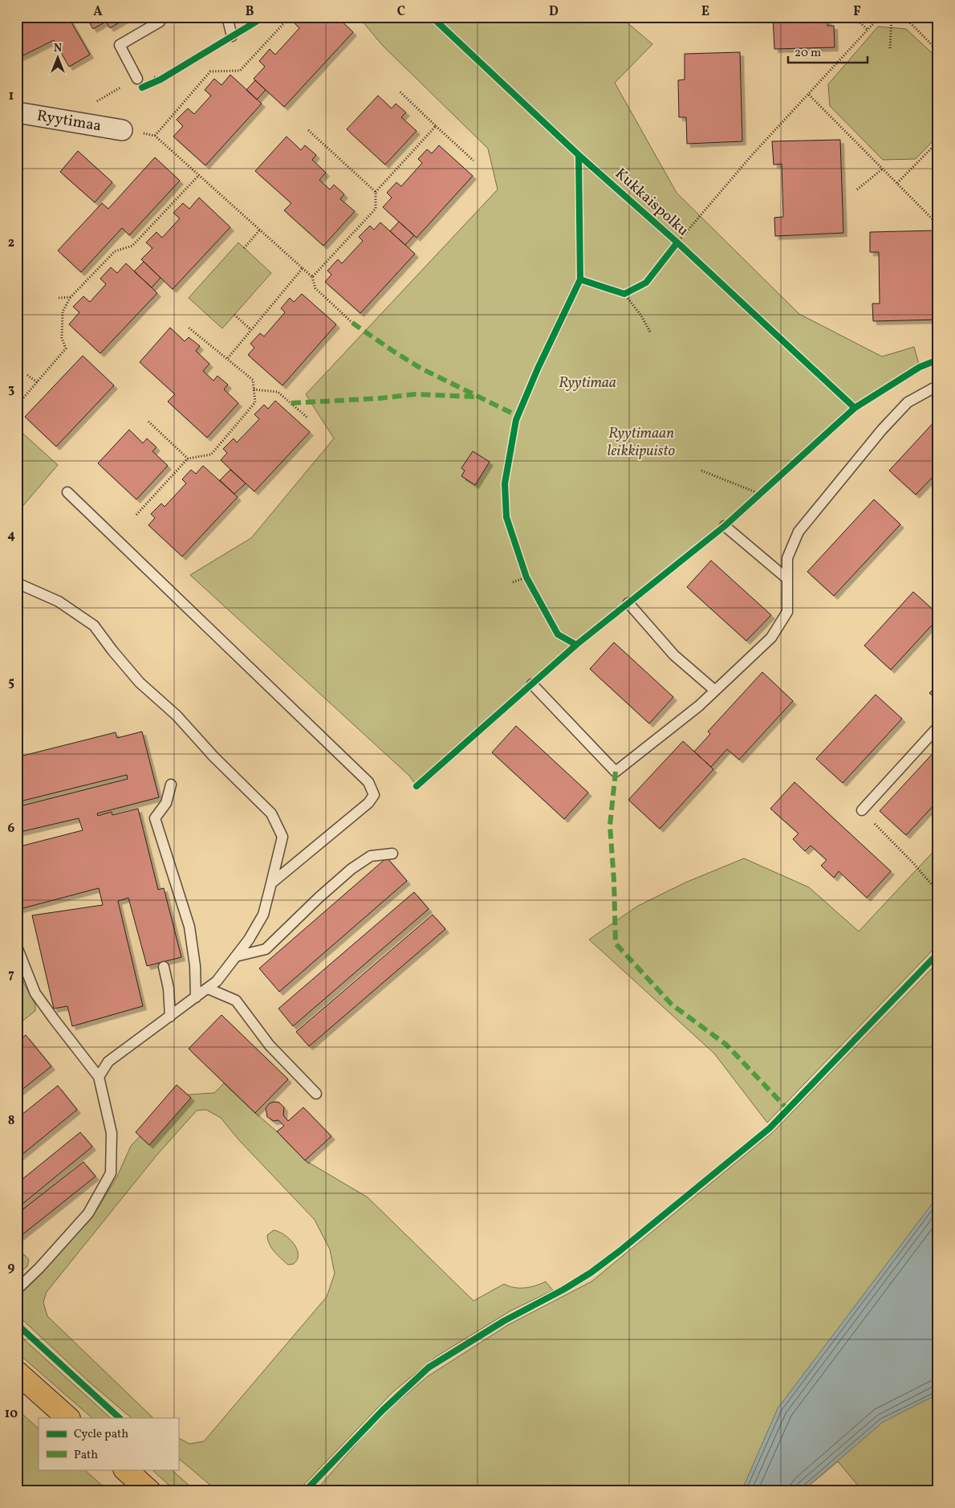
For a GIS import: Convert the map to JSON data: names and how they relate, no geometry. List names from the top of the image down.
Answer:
{
  "streets": {
    "street": ["Ryytimaa"],
    "cycle path": ["Kukkaispolku"]
  },
  "parks": ["Ryytimaa", "Ryytimaan leikkipuisto"],
  "legend": ["Cycle path", "Path"],
  "scale_bar": "20 m",
  "north": "top",
  "grid": {
    "columns": [
      "A",
      "B",
      "C",
      "D",
      "E",
      "F"
    ],
    "rows": [
      "1",
      "2",
      "3",
      "4",
      "5",
      "6",
      "7",
      "8",
      "9",
      "10"
    ]
  }
}
